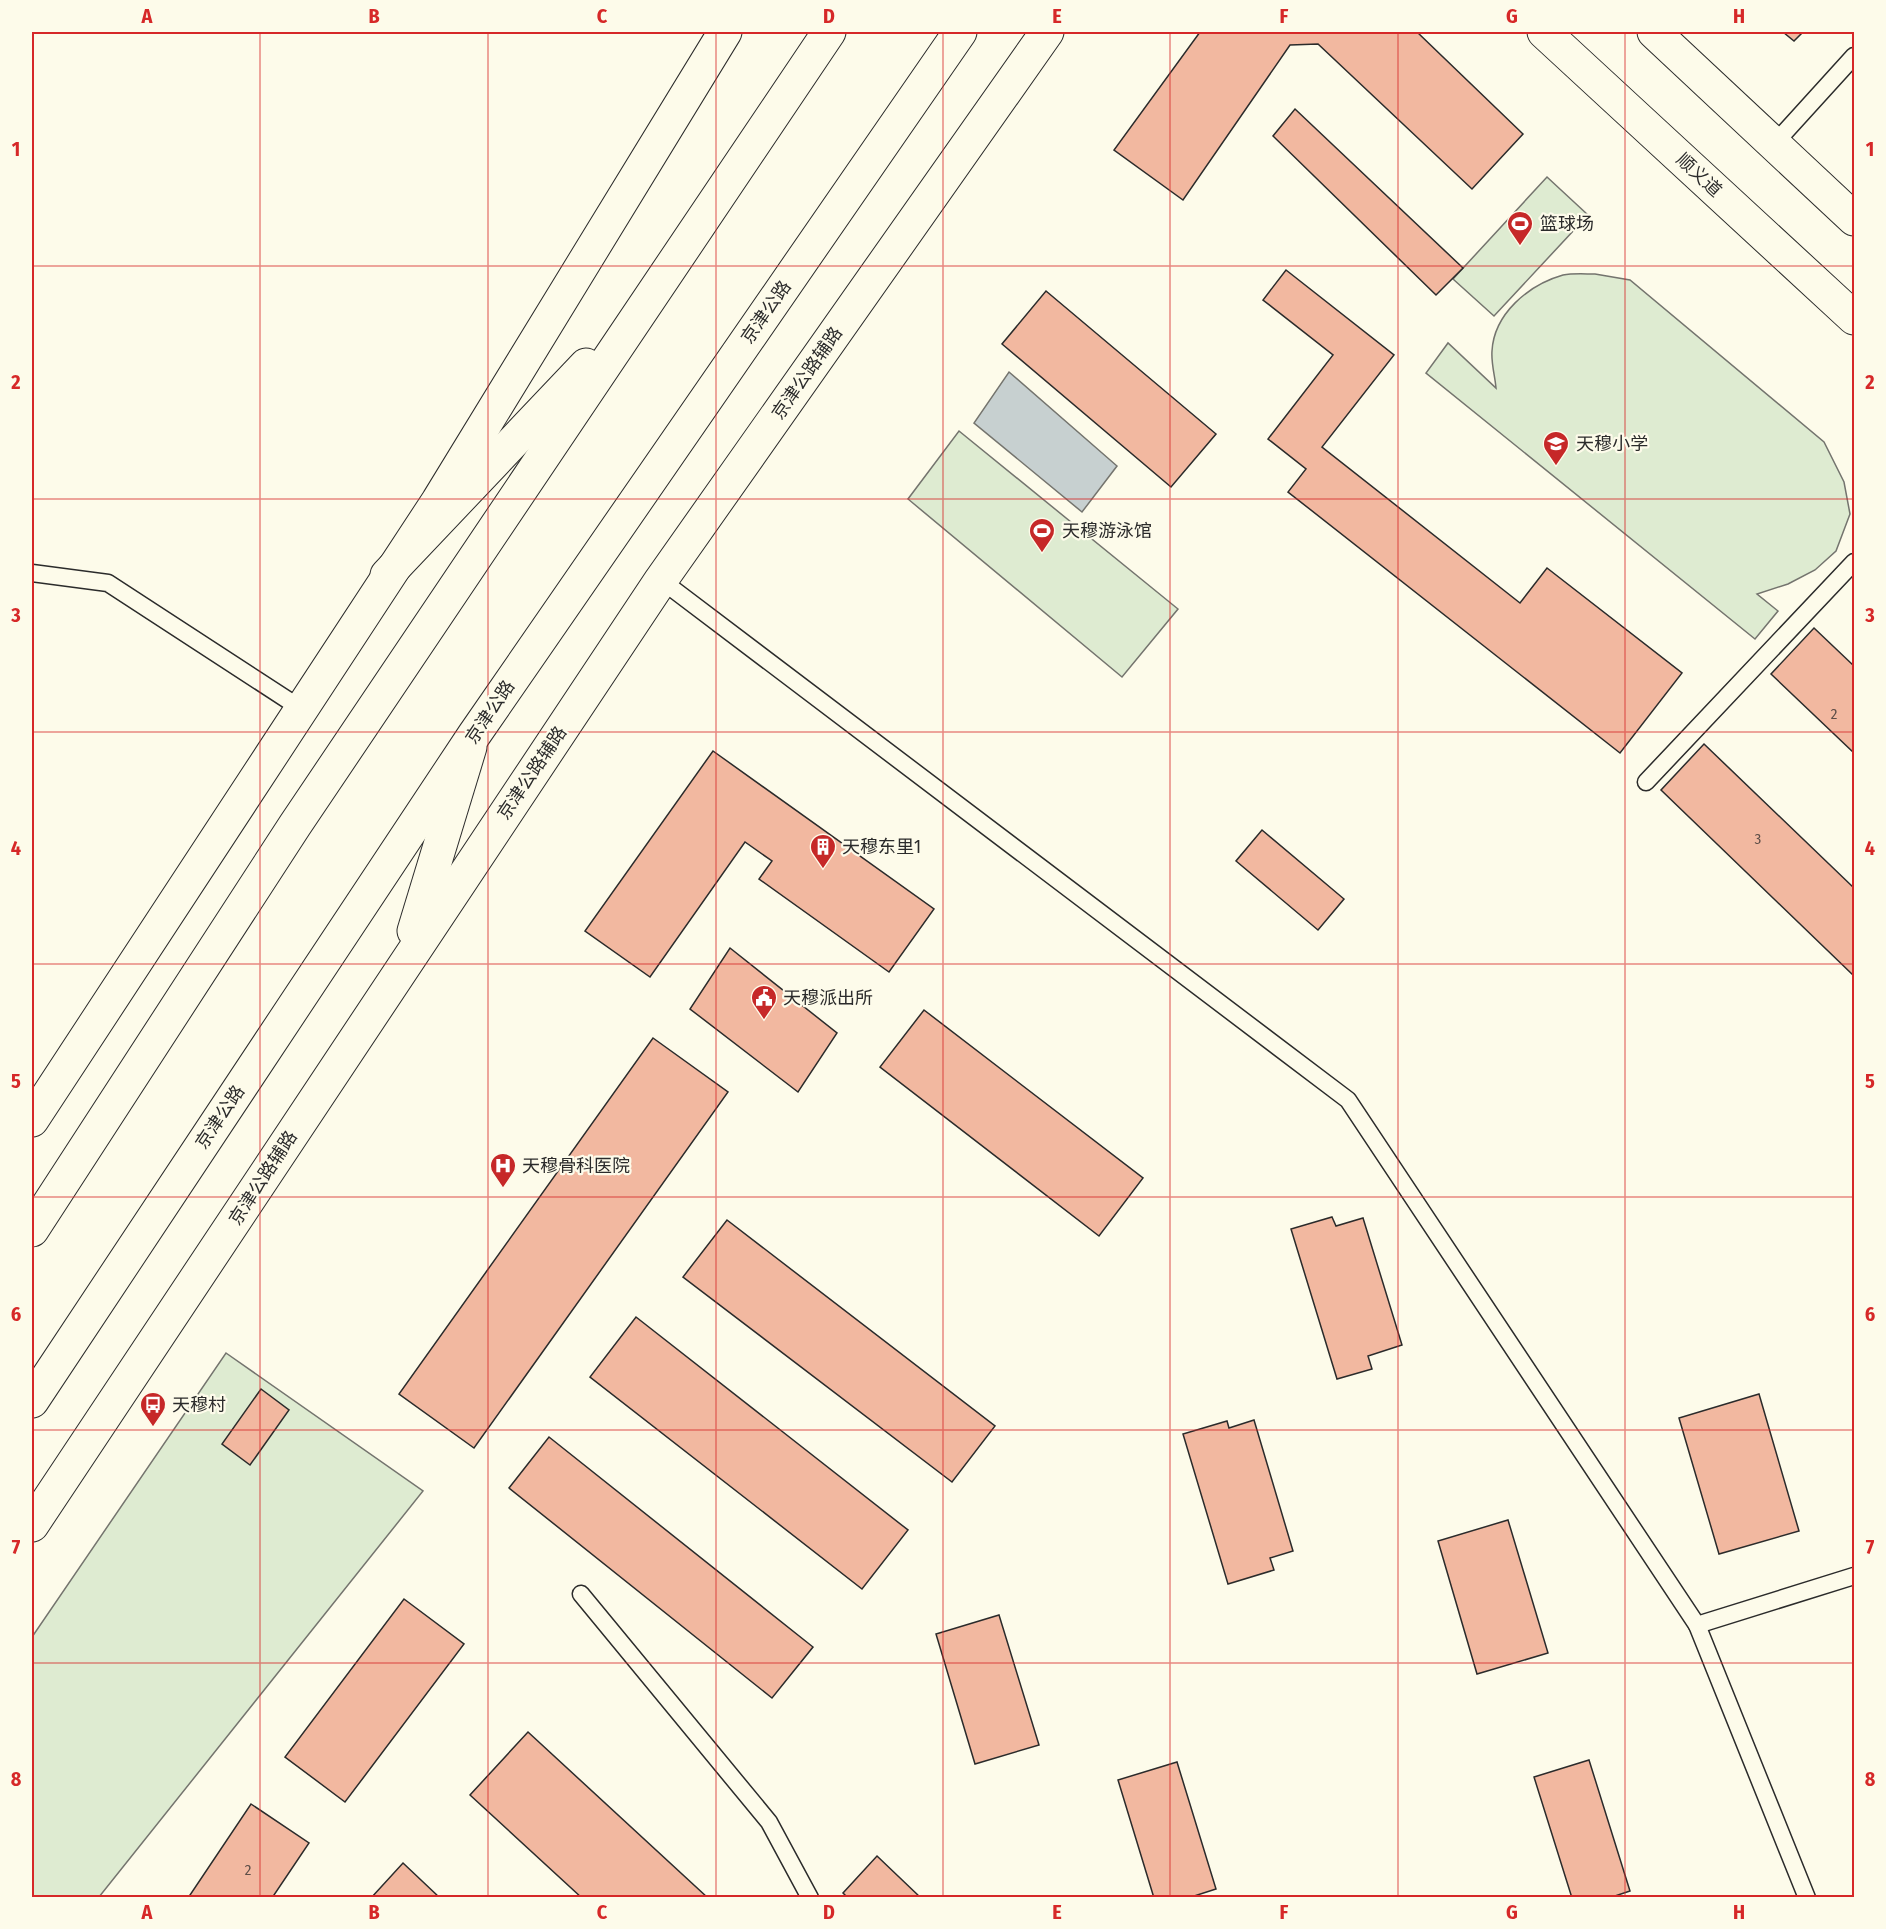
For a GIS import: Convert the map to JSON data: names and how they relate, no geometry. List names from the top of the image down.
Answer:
{
  "streets": {
    "main road": ["顺义道", "京津公路", "京津公路辅路"]
  },
  "places": {
    "sports": ["篮球场", "天穆游泳馆"],
    "school or university": ["天穆小学"],
    "building": ["天穆东里1"],
    "public building": ["天穆派出所"],
    "hospital": ["天穆骨科医院"],
    "bus stop": ["天穆村"]
  },
  "house_numbers": ["2", "3", "2"],
  "grid": {
    "columns": [
      "A",
      "B",
      "C",
      "D",
      "E",
      "F",
      "G",
      "H"
    ],
    "rows": [
      "1",
      "2",
      "3",
      "4",
      "5",
      "6",
      "7",
      "8"
    ]
  }
}
